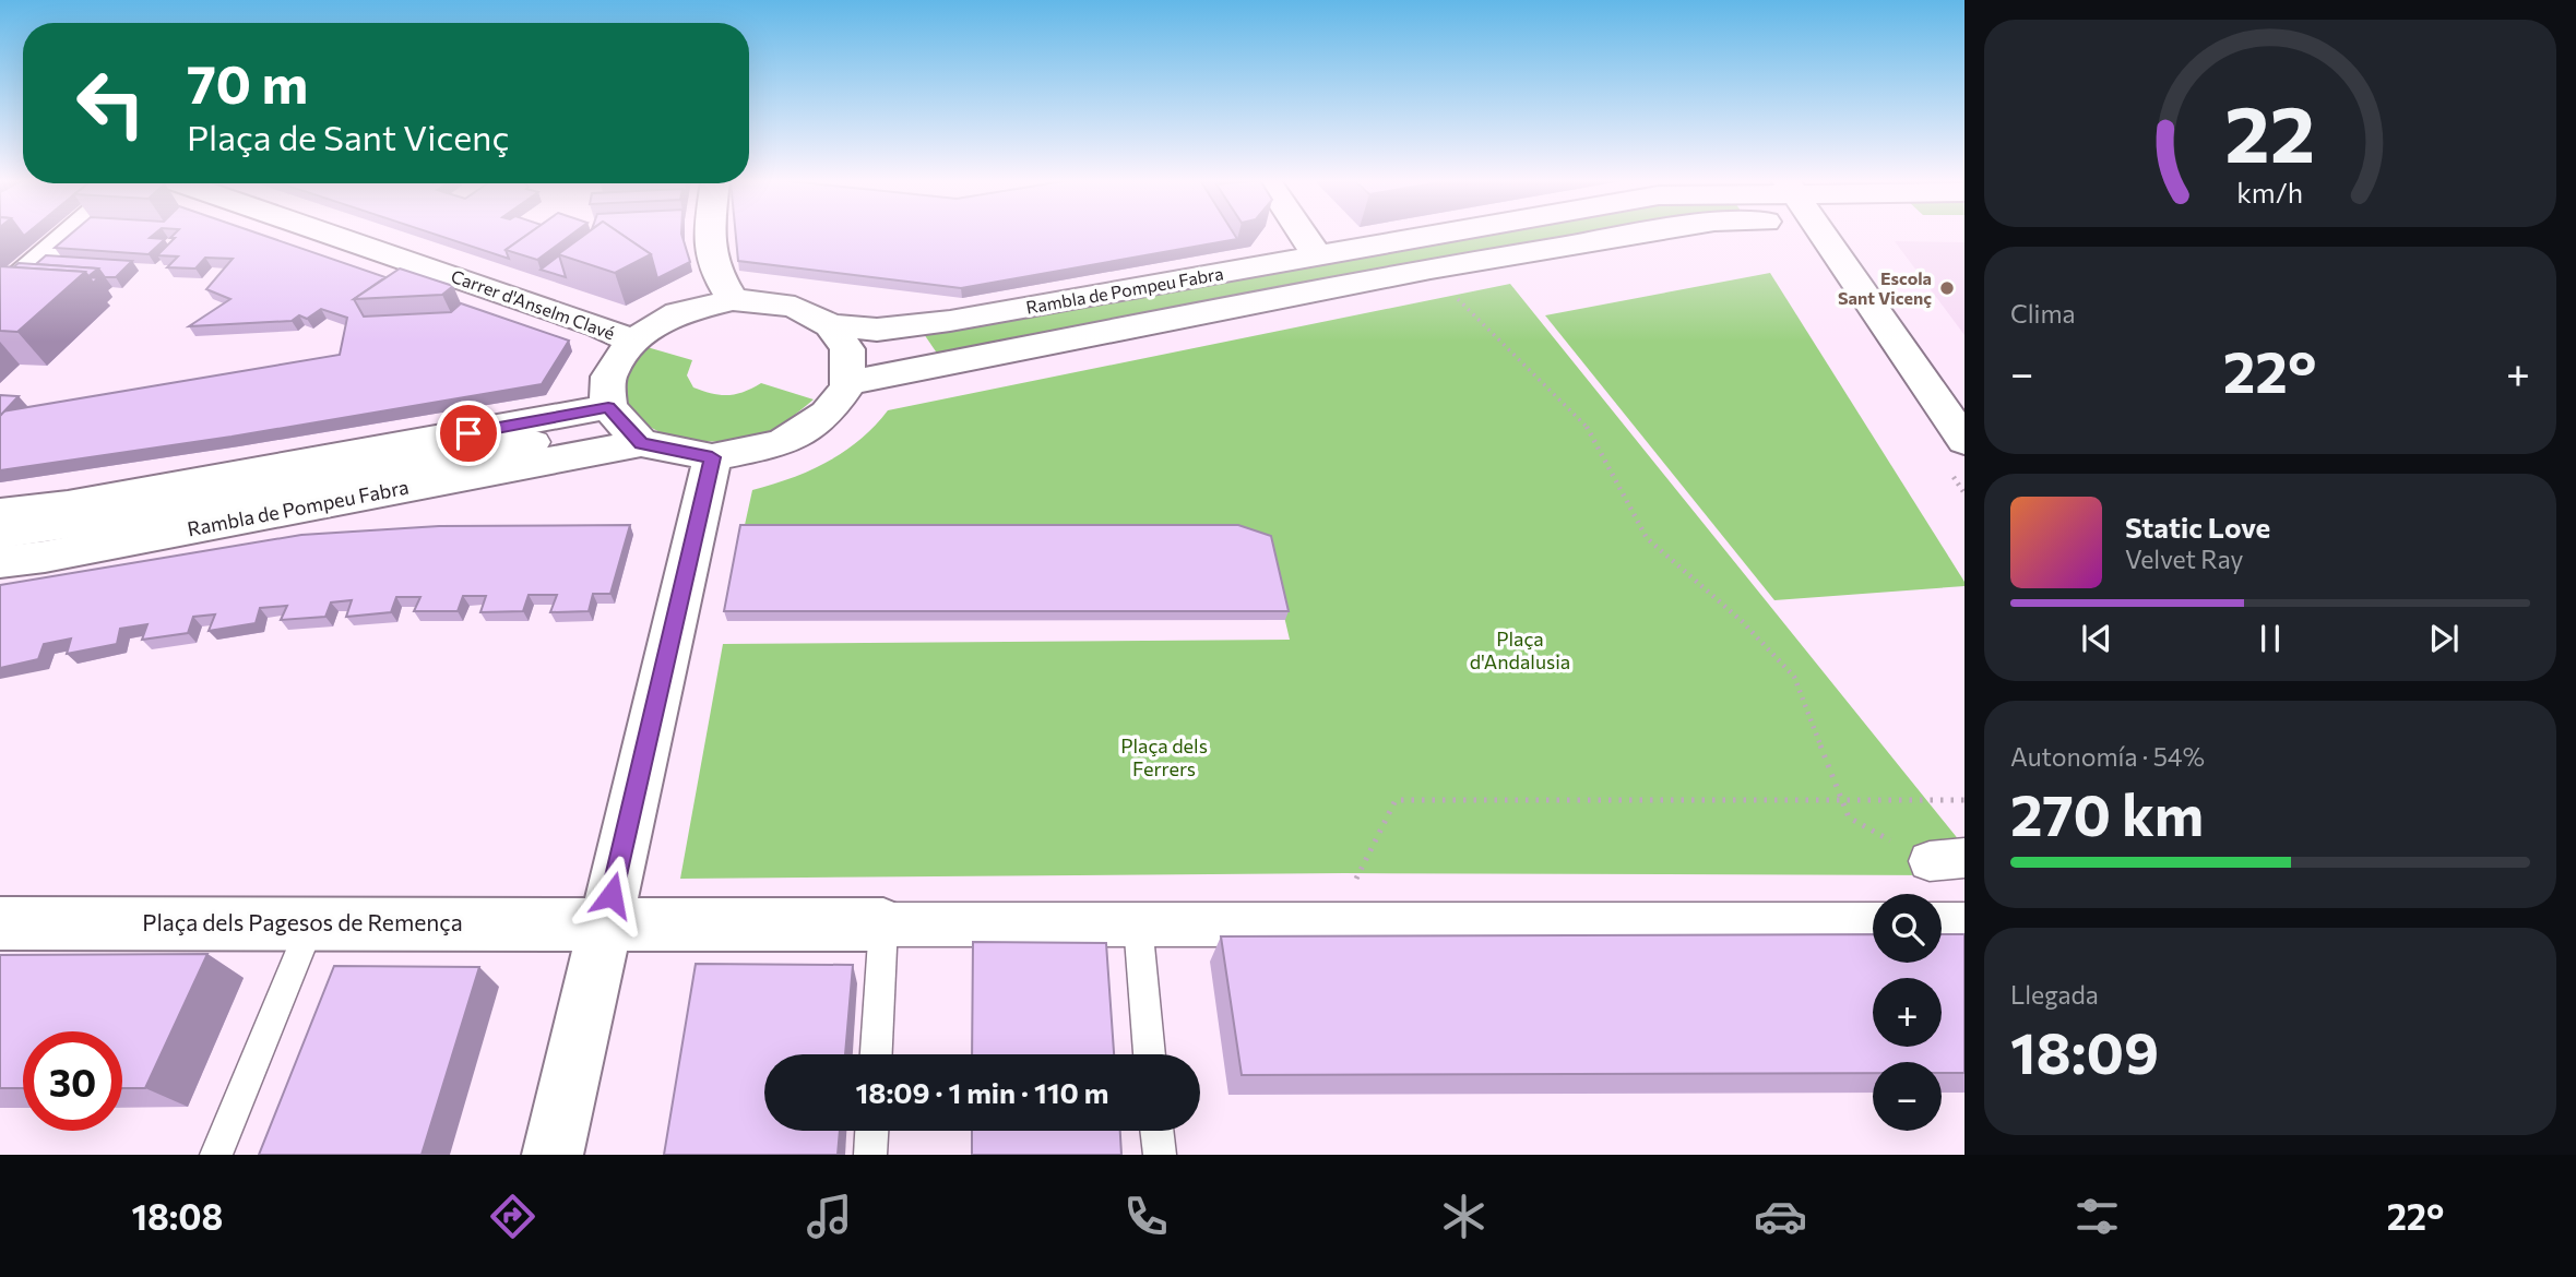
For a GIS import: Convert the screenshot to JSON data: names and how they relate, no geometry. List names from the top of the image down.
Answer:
{
  "streets": {
    "street": ["Rambla de Pompeu Fabra", "Carrer d'Anselm Clavé", "Plaça dels Pagesos de Remença"]
  },
  "crossings": [
    ["Rambla de Pompeu Fabra", "Carrer d'Anselm Clavé"]
  ],
  "parks": ["Plaça d'Andalusia", "Plaça dels Ferrers"],
  "places": ["Escola Sant Vicenç"],
  "page": {
    "turn": ["70 m", "Plaça de Sant Vicenç"],
    "tile": [
      "Clima",
      ["Autonomía · 54%", "270 km"],
      ["Llegada", "18:09"]
    ],
    "heat": ["−", "22°", "+"],
    "song": ["Static Love", "Velvet Ray"],
    "map_buttons": ["+", "−"],
    "limit": "30",
    "trip": "18:09 · 1 min · 110 m",
    "tabs": ["18:08", "22°"],
    "gauge": ["22", "km/h"]
  }
}
